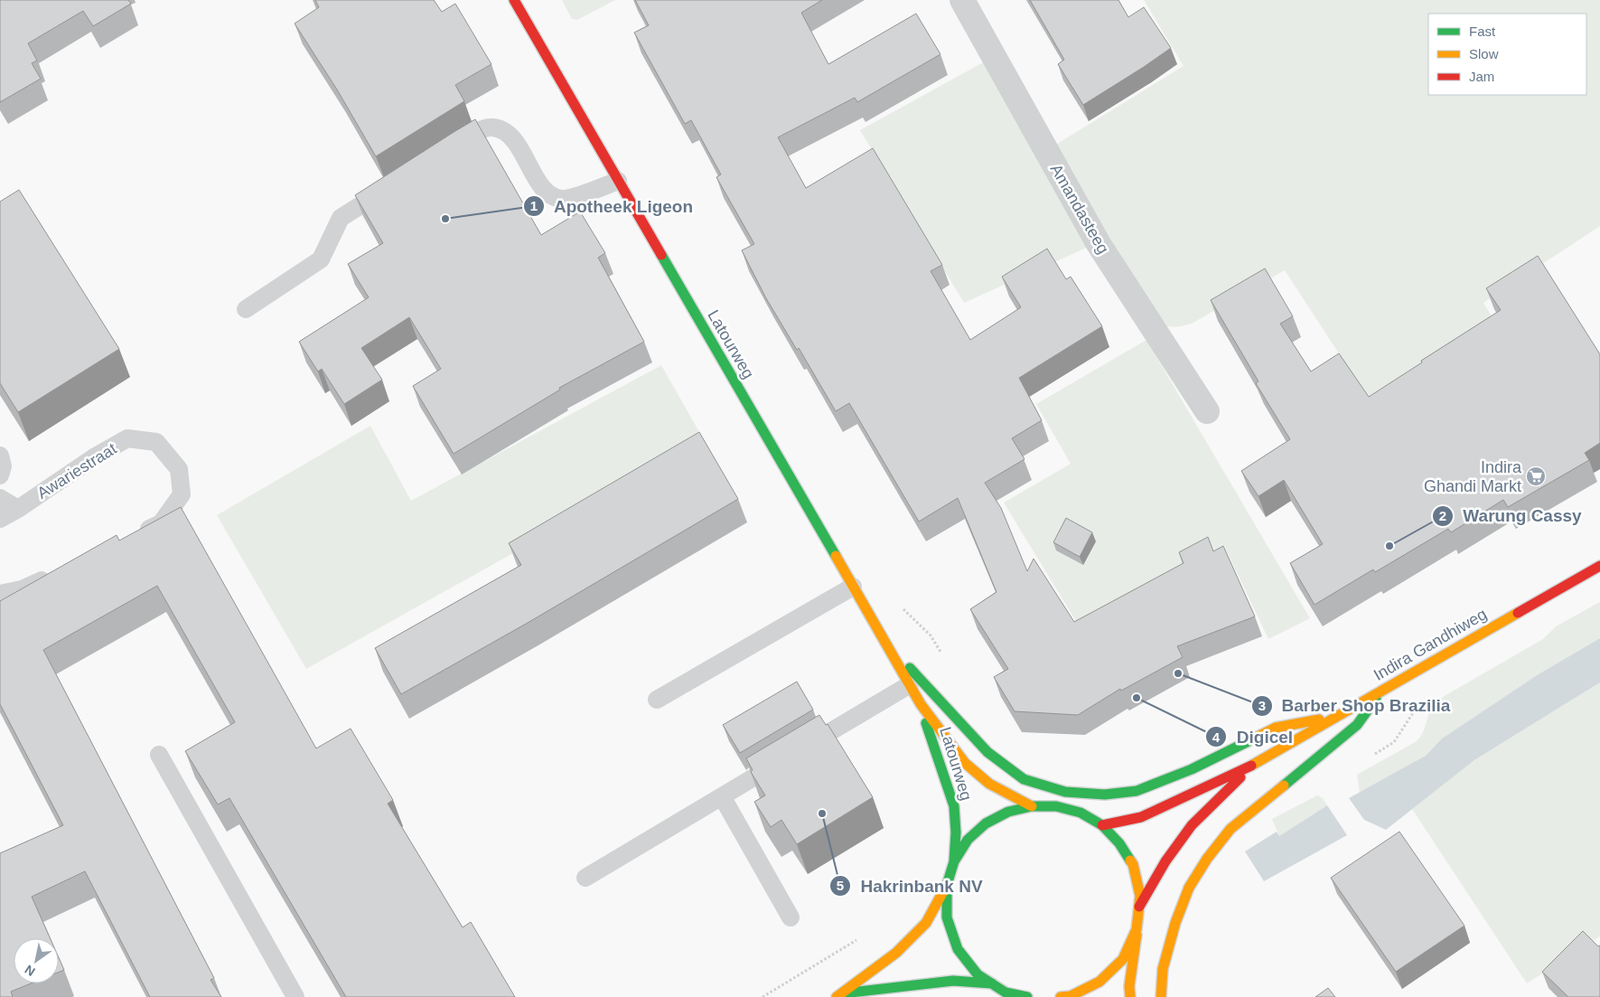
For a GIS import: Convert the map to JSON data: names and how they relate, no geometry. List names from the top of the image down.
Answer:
{
  "streets": {
    "main road": ["Latourweg", "Indira Gandhiweg"],
    "street": ["Amandasteeg"],
    "lane": ["Awariestraat"]
  },
  "places": {
    "other": [
      "Apotheek Ligeon",
      "Warung Cassy",
      "Barber Shop Brazilia",
      "Digicel",
      "Hakrinbank NV"
    ],
    "supermarket": ["Indira Ghandi Markt"]
  },
  "legend": ["Fast", "Slow", "Jam"],
  "north": "bottom left"
}
